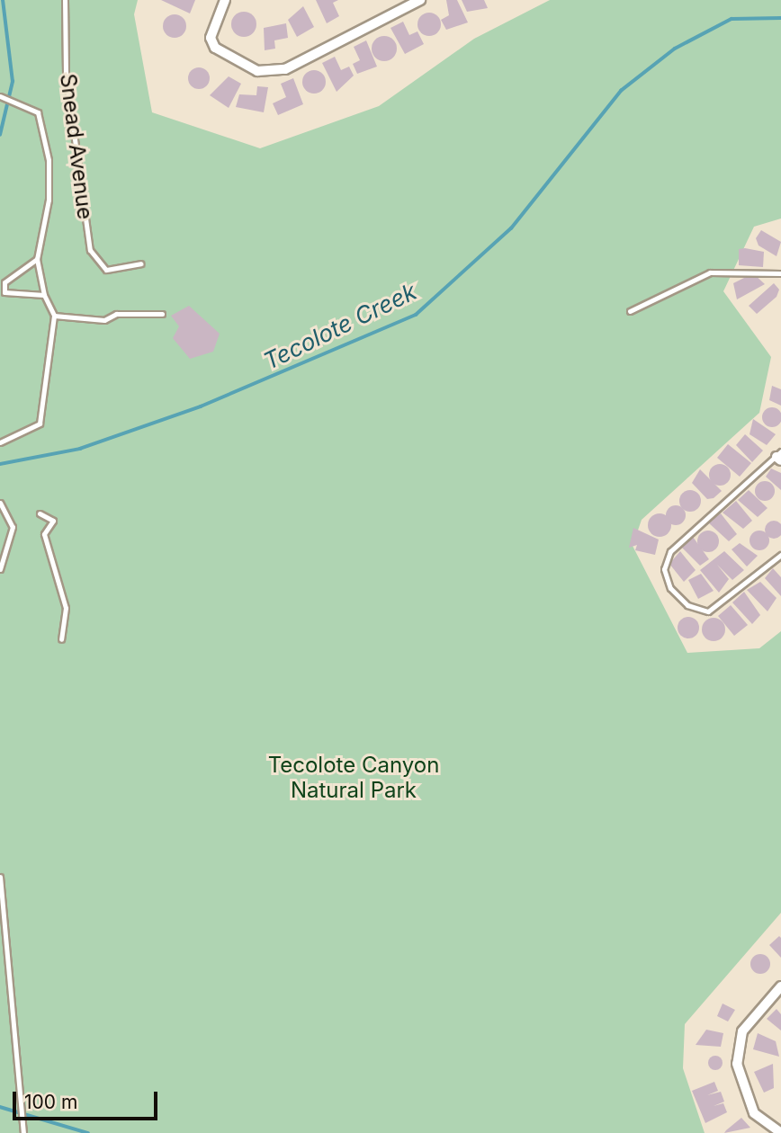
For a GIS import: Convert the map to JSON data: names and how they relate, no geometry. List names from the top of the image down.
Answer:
{
  "streets": {
    "lane": ["Snead Avenue"]
  },
  "water": ["Tecolote Creek"],
  "parks": ["Tecolote Canyon Natural Park"],
  "scale_bar": "100 m"
}
